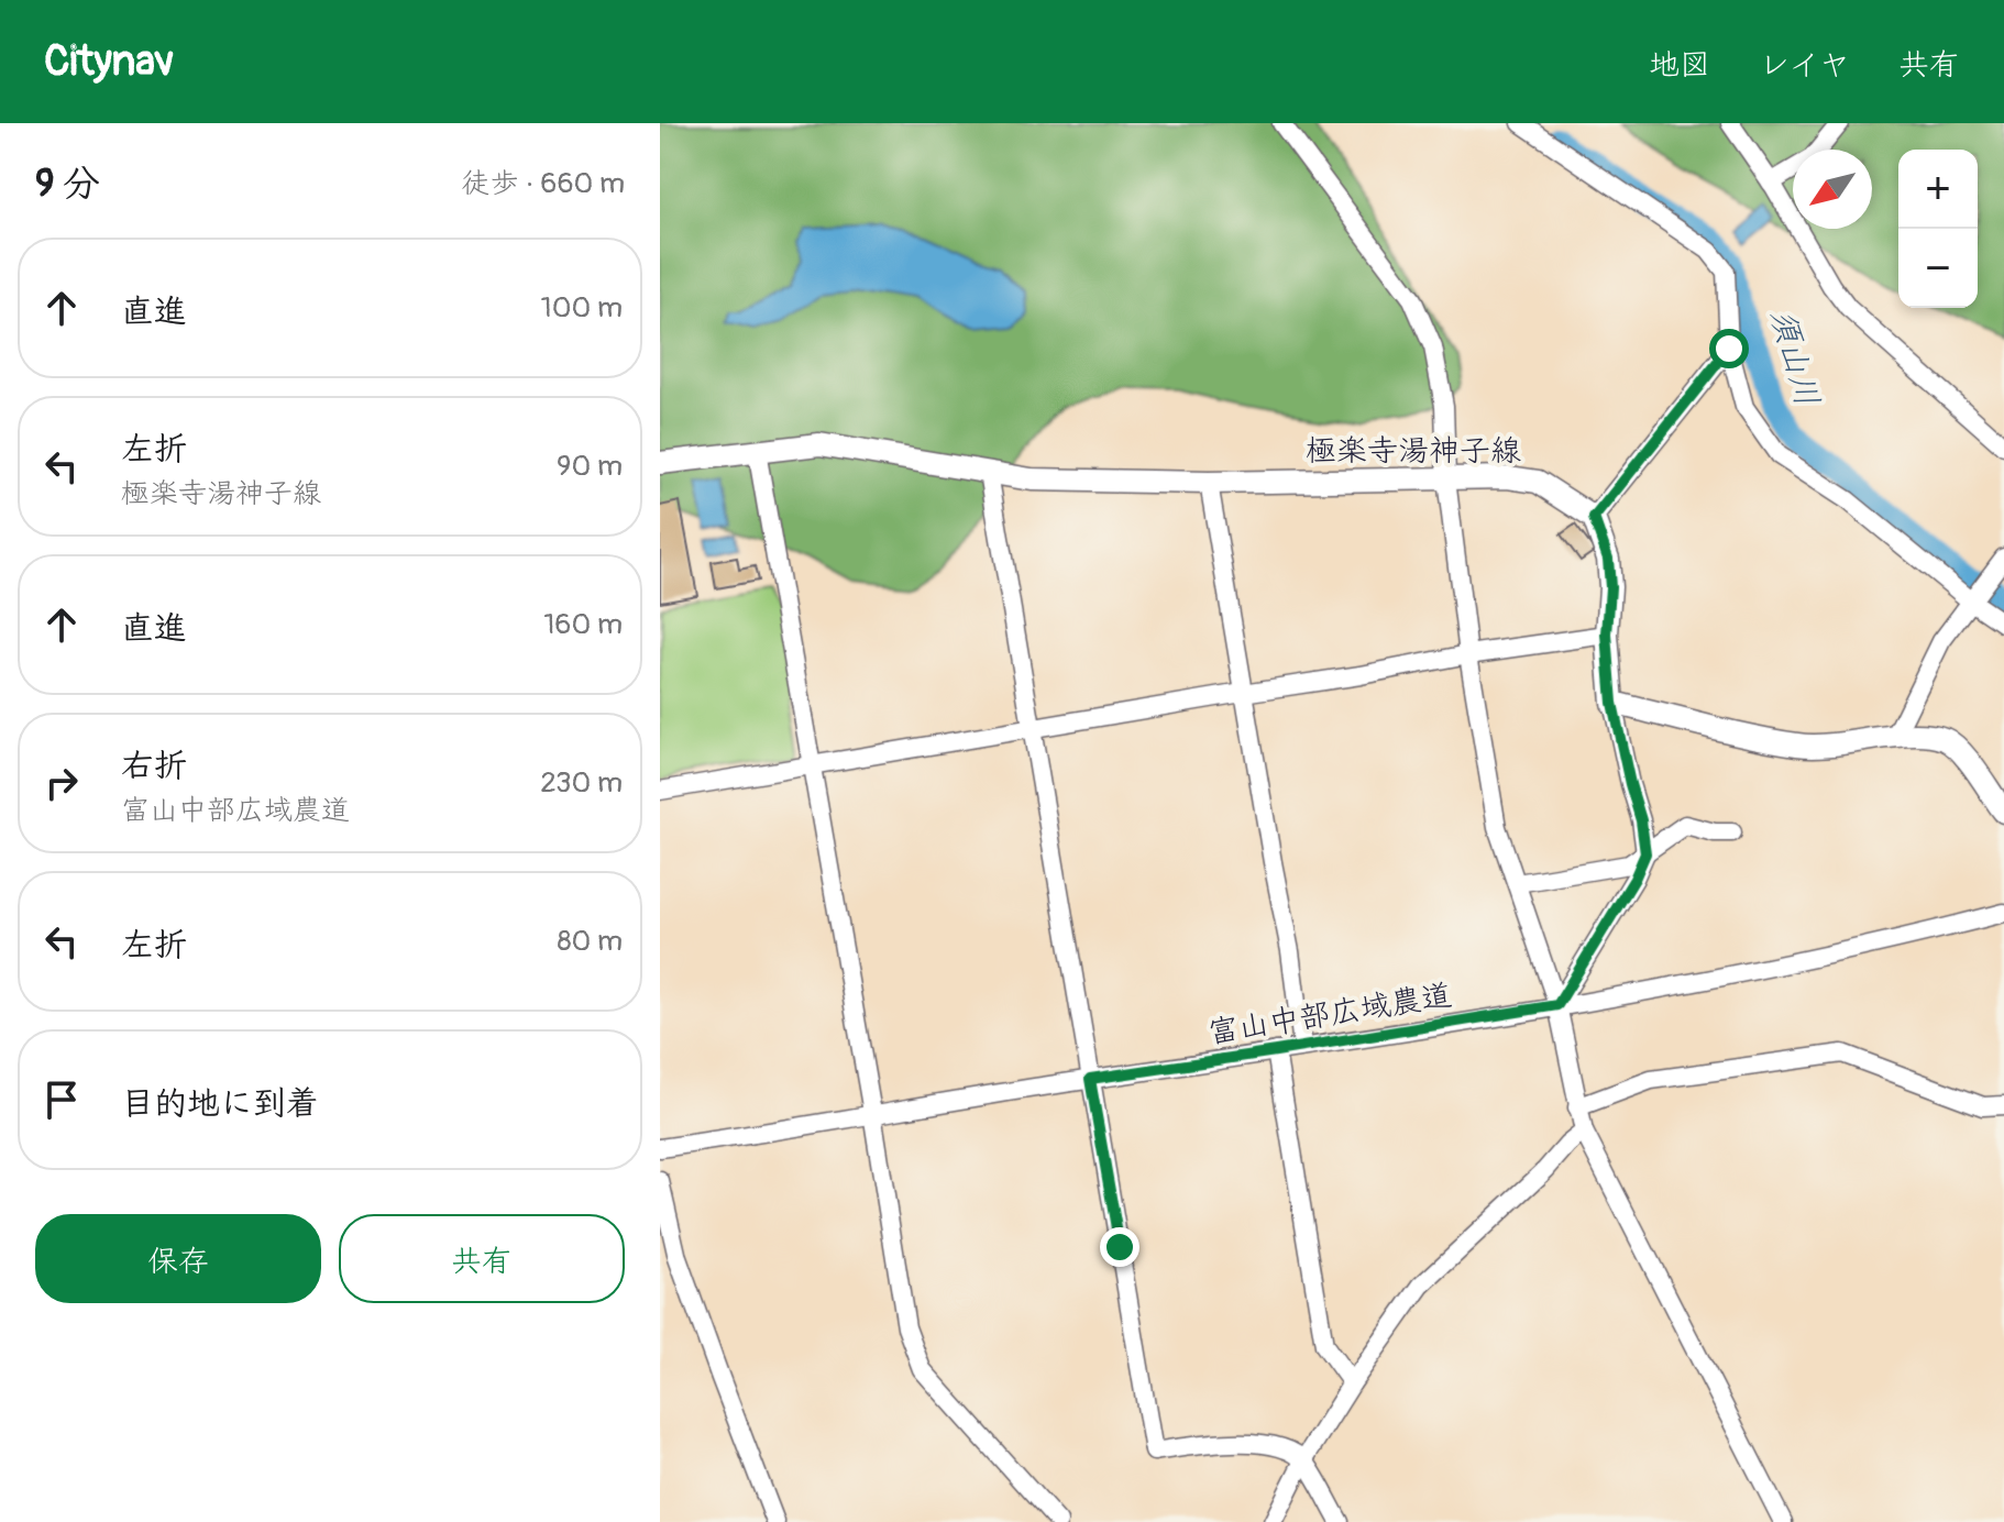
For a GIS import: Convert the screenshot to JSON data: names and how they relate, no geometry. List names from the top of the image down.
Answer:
{
  "streets": {
    "main road": ["極楽寺湯神子線"],
    "street": ["富山中部広域農道"]
  },
  "water": ["須山川"],
  "north": "bottom left",
  "page": {
    "header": "Citynav",
    "nav": ["地図", "レイヤ", "共有"],
    "heading": ["9 分", "徒歩 · 660 m"],
    "map_buttons": ["+", "−"],
    "list": [
      ["直進", "100 m"],
      ["左折", "極楽寺湯神子線", "90 m"],
      ["直進", "160 m"],
      ["右折", "富山中部広域農道", "230 m"],
      ["左折", "80 m"],
      "目的地に到着"
    ],
    "buttons": ["保存", "共有"]
  }
}
